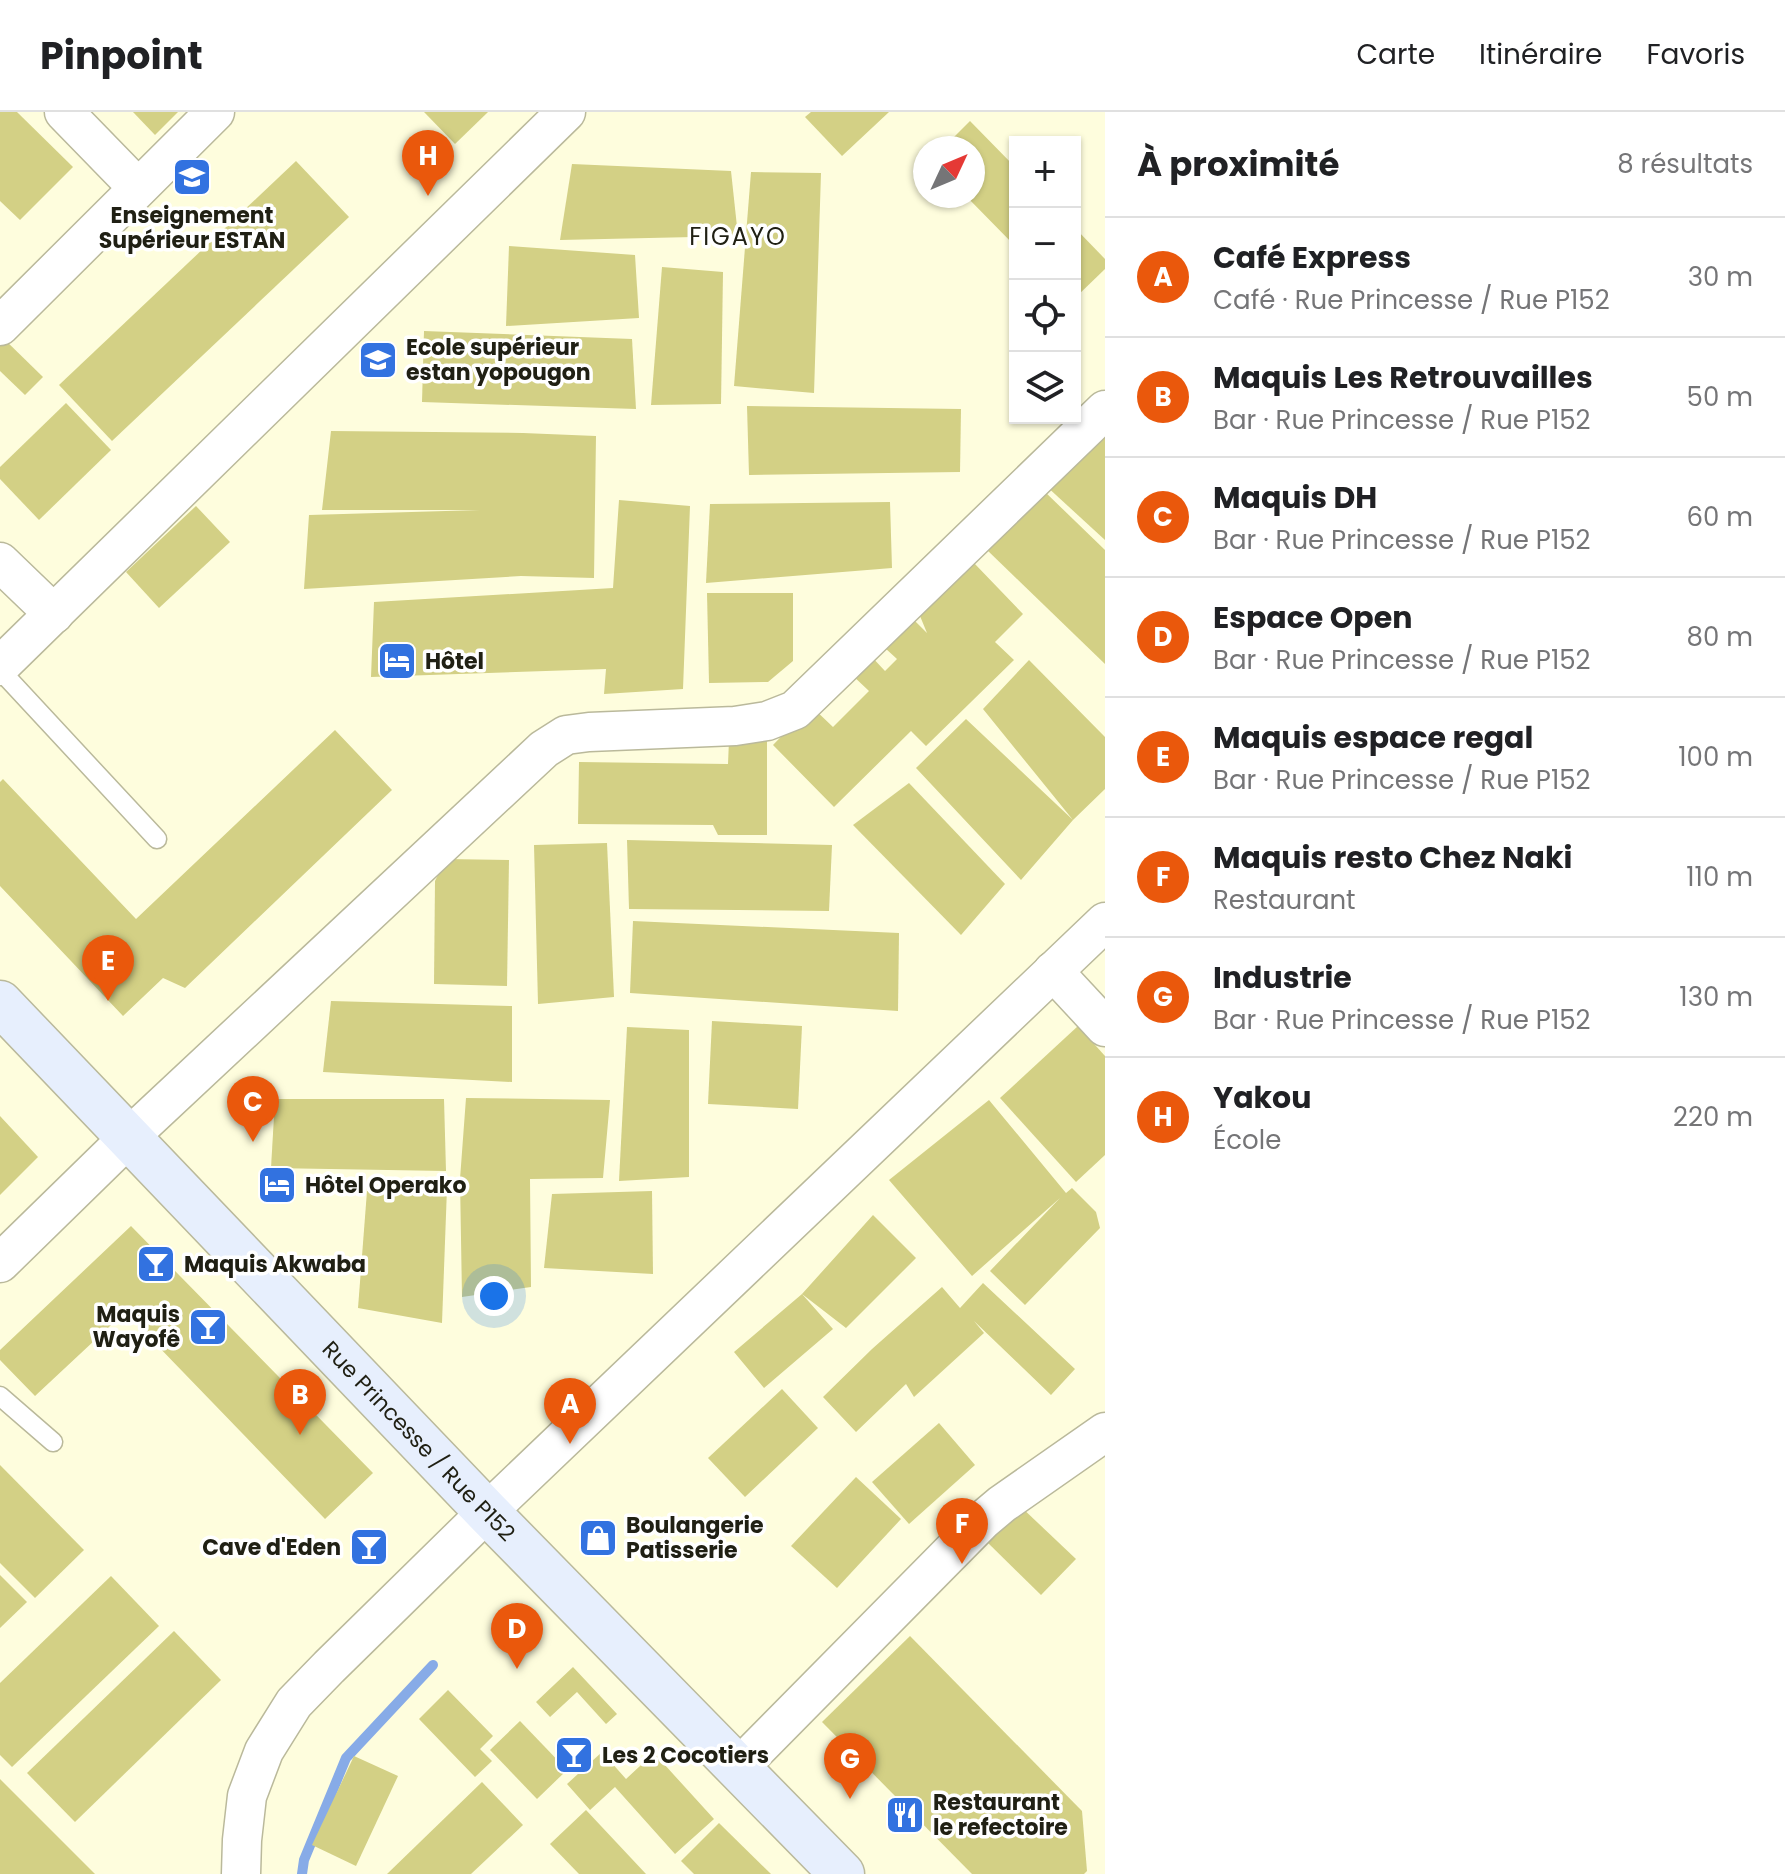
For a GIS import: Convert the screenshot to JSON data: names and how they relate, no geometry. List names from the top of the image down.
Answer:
{
  "streets": {
    "street": ["Rue Princesse / Rue P152"]
  },
  "districts": ["FIGAYO"],
  "places": {
    "school or university": ["Enseignement Supérieur ESTAN", "Ecole supérieur estan yopougon"],
    "hotel": ["Hôtel", "Hôtel Operako"],
    "bar": [
      "Maquis Akwaba",
      "Maquis Wayofê",
      "Cave d'Eden",
      "Les 2 Cocotiers"
    ],
    "shop": ["Boulangerie Patisserie"],
    "restaurant": ["Restaurant le refectoire"]
  },
  "north": "top right",
  "page": {
    "header": "Pinpoint",
    "nav": ["Carte", "Itinéraire", "Favoris"],
    "heading": ["À proximité", "8 résultats"],
    "pins": [
      "H",
      "E",
      "C",
      "B",
      "A",
      "F",
      "D",
      "G"
    ],
    "map_buttons": ["+", "−"],
    "list": [
      {
        "mark": "A",
        "name": "Café Express",
        "note": "Café · Rue Princesse / Rue P152",
        "value": "30 m"
      },
      {
        "mark": "B",
        "name": "Maquis Les Retrouvailles",
        "note": "Bar · Rue Princesse / Rue P152",
        "value": "50 m"
      },
      {
        "mark": "C",
        "name": "Maquis DH",
        "note": "Bar · Rue Princesse / Rue P152",
        "value": "60 m"
      },
      {
        "mark": "D",
        "name": "Espace Open",
        "note": "Bar · Rue Princesse / Rue P152",
        "value": "80 m"
      },
      {
        "mark": "E",
        "name": "Maquis espace regal",
        "note": "Bar · Rue Princesse / Rue P152",
        "value": "100 m"
      },
      {
        "mark": "F",
        "name": "Maquis resto Chez Naki",
        "note": "Restaurant",
        "value": "110 m"
      },
      {
        "mark": "G",
        "name": "Industrie",
        "note": "Bar · Rue Princesse / Rue P152",
        "value": "130 m"
      },
      {
        "mark": "H",
        "name": "Yakou",
        "note": "École",
        "value": "220 m"
      }
    ]
  }
}
